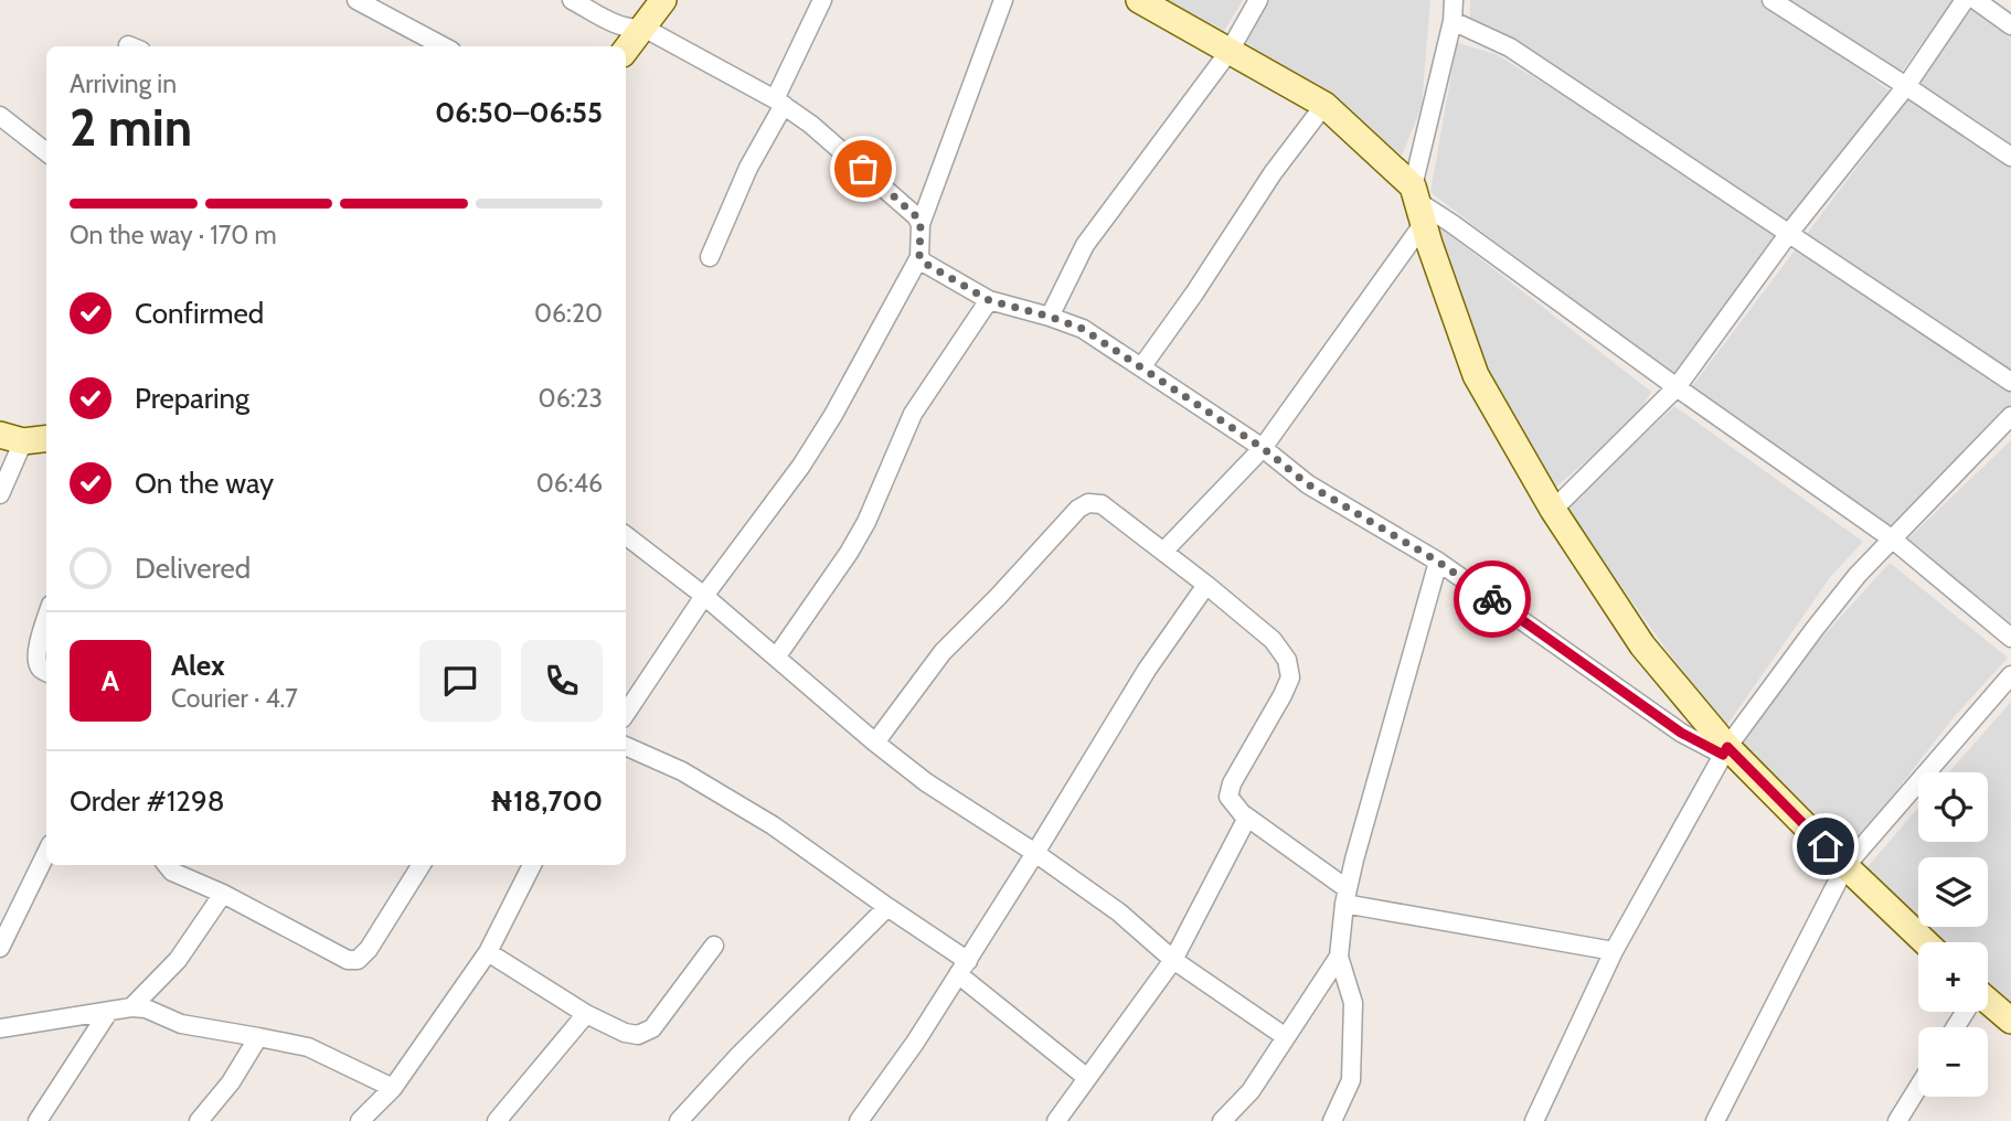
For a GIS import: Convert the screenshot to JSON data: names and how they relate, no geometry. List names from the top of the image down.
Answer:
{
  "page": {
    "heading": ["2 min", "Arriving in", "06:50–06:55"],
    "panel": [
      "Alex",
      "Courier · 4.7",
      "Order #1298",
      "₦18,700"
    ],
    "bar": "On the way · 170 m",
    "list": [
      ["Confirmed", "06:20"],
      ["Preparing", "06:23"],
      ["On the way", "06:46"],
      "Delivered"
    ],
    "round": "A",
    "map_buttons": ["+", "−"]
  }
}
